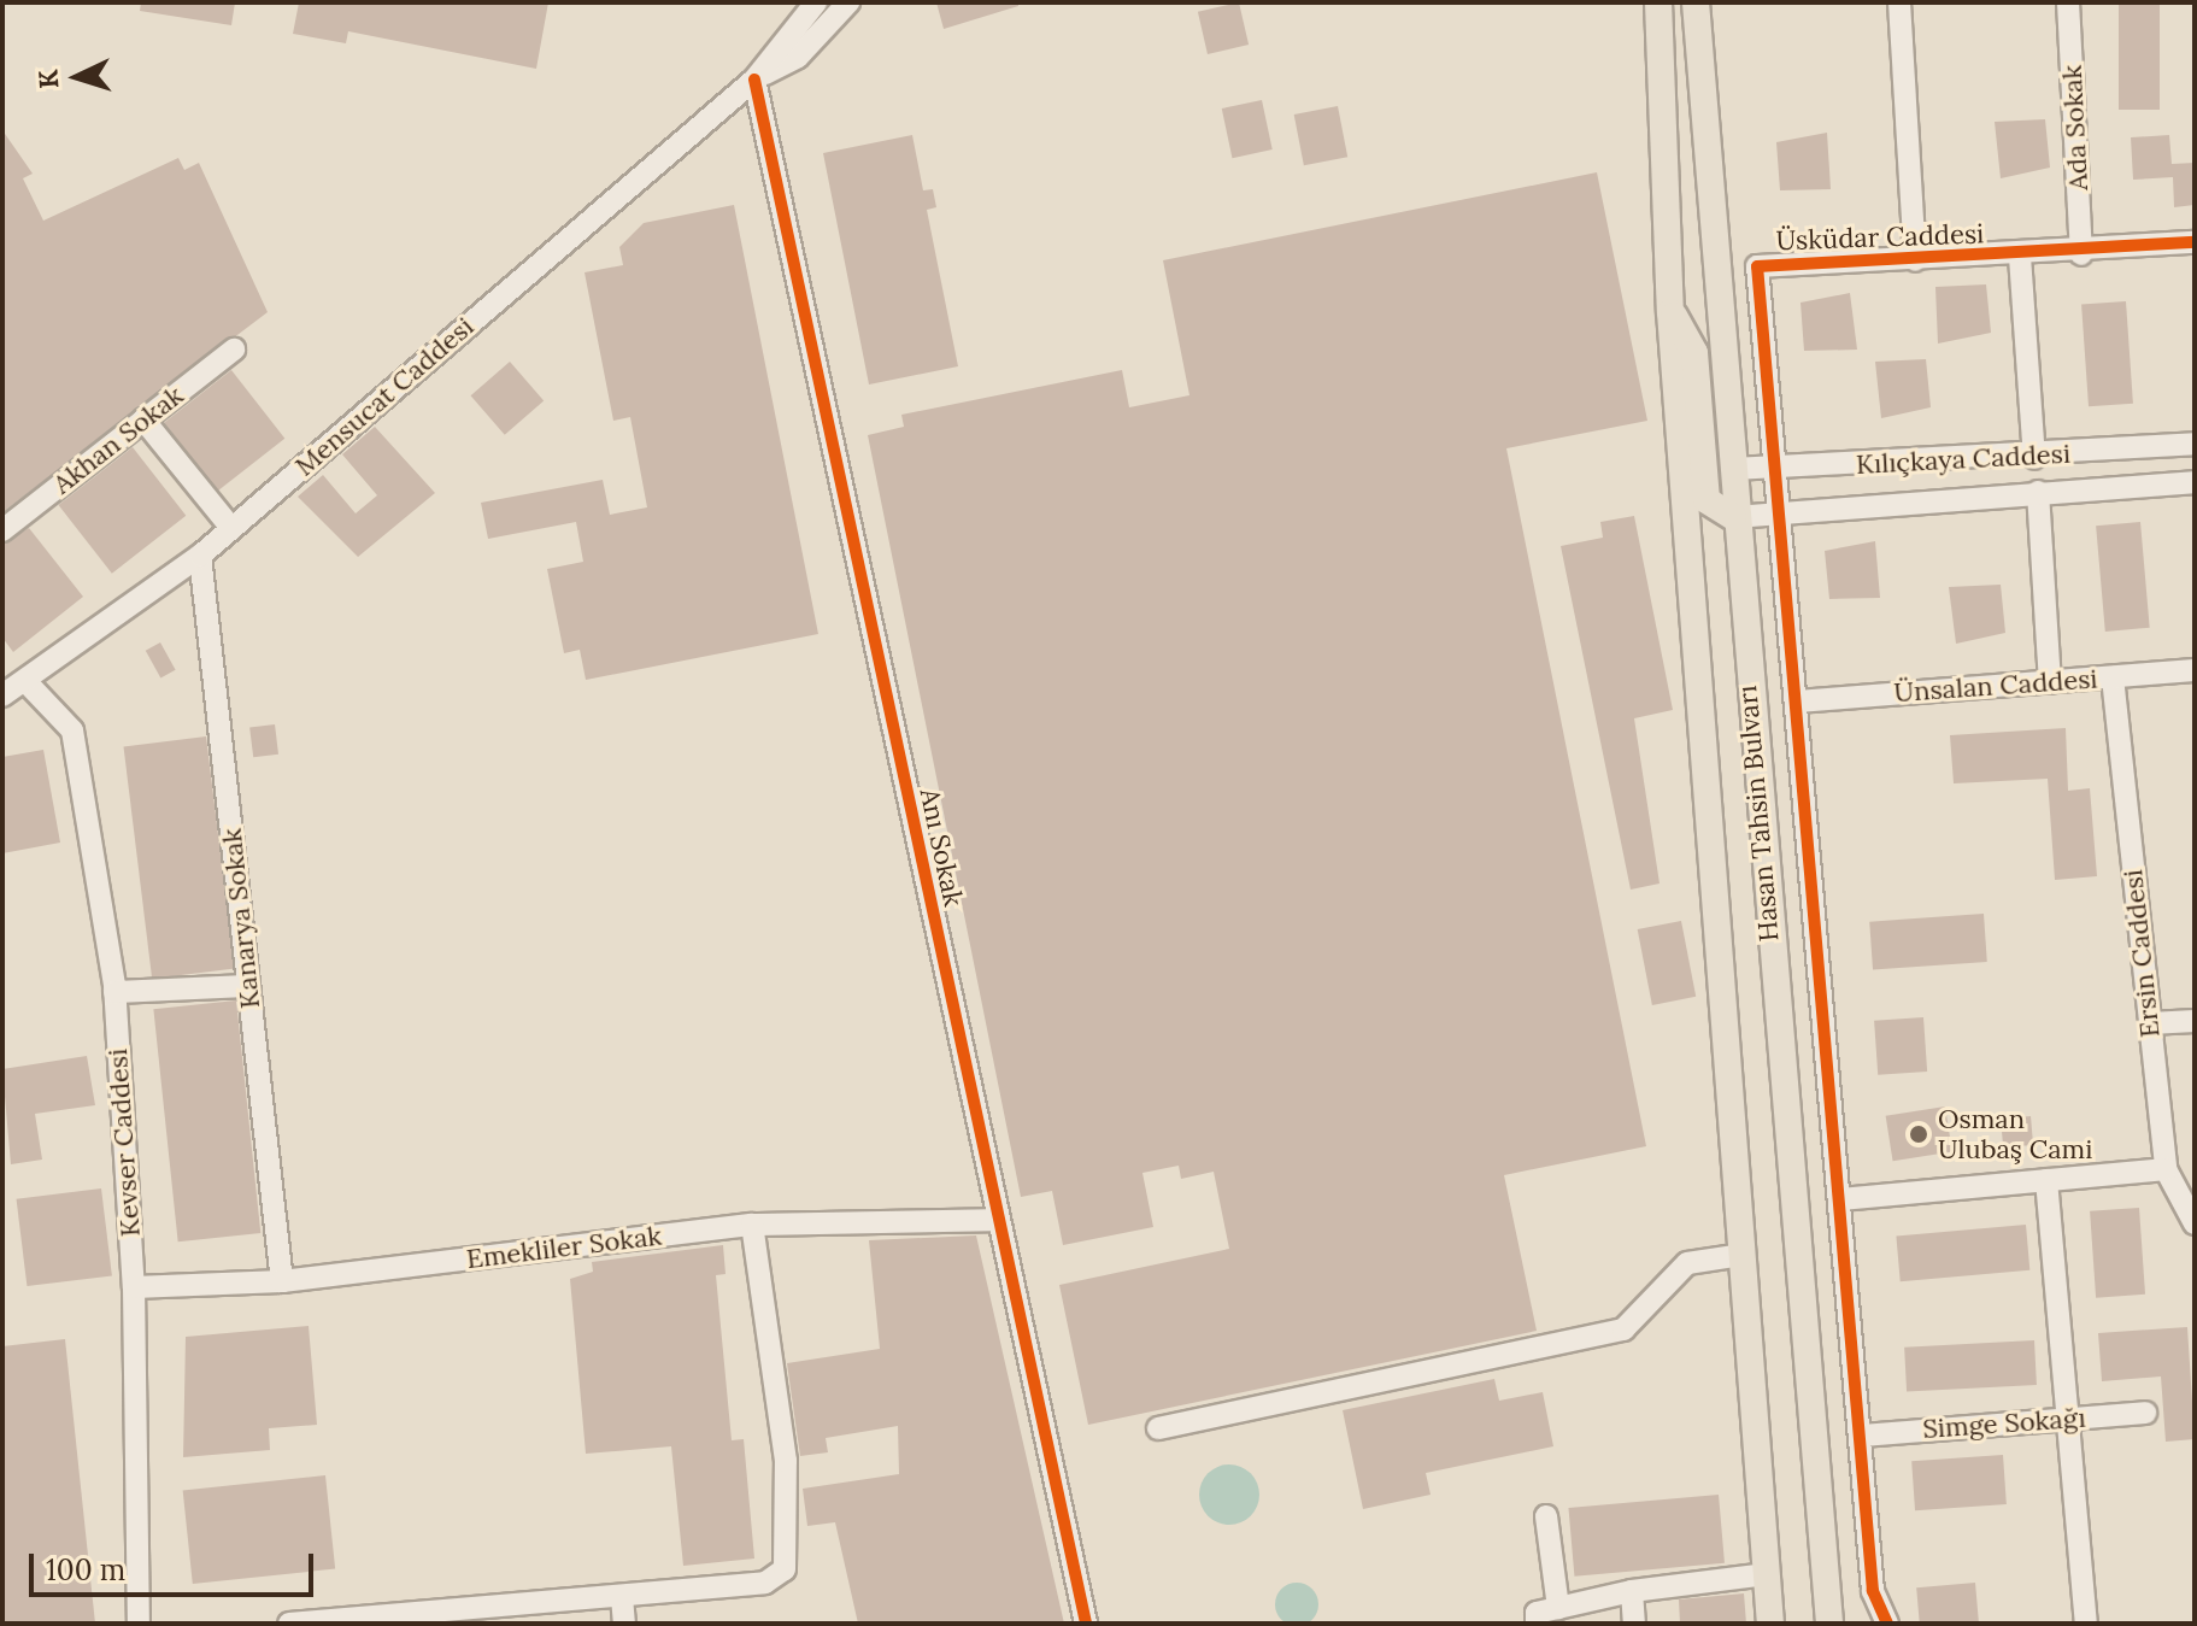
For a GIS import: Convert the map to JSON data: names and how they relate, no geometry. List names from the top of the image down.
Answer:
{
  "streets": {
    "main road": ["Hasan Tahsin Bulvarı"],
    "street": [
      "Ada Sokak",
      "Üsküdar Caddesi",
      "Mensucat Caddesi",
      "Akhan Sokak",
      "Kılıçkaya Caddesi",
      "Ünsalan Caddesi",
      "Anı Sokak",
      "Kanarya Sokak",
      "Ersin Caddesi",
      "Kevser Caddesi",
      "Emekliler Sokak",
      "Simge Sokağı"
    ]
  },
  "crossings": [
    ["Ada Sokak", "Üsküdar Caddesi"],
    ["Üsküdar Caddesi", "Kılıçkaya Caddesi"],
    ["Üsküdar Caddesi", "Ünsalan Caddesi"],
    ["Üsküdar Caddesi", "Simge Sokağı"],
    ["Mensucat Caddesi", "Anı Sokak"],
    ["Mensucat Caddesi", "Kanarya Sokak"],
    ["Mensucat Caddesi", "Kevser Caddesi"],
    ["Kılıçkaya Caddesi", "Hasan Tahsin Bulvarı"],
    ["Ünsalan Caddesi", "Ersin Caddesi"],
    ["Anı Sokak", "Emekliler Sokak"],
    ["Kanarya Sokak", "Emekliler Sokak"],
    ["Kevser Caddesi", "Emekliler Sokak"]
  ],
  "places": ["Osman Ulubaş Cami"],
  "scale_bar": "100 m",
  "north": "left"
}
